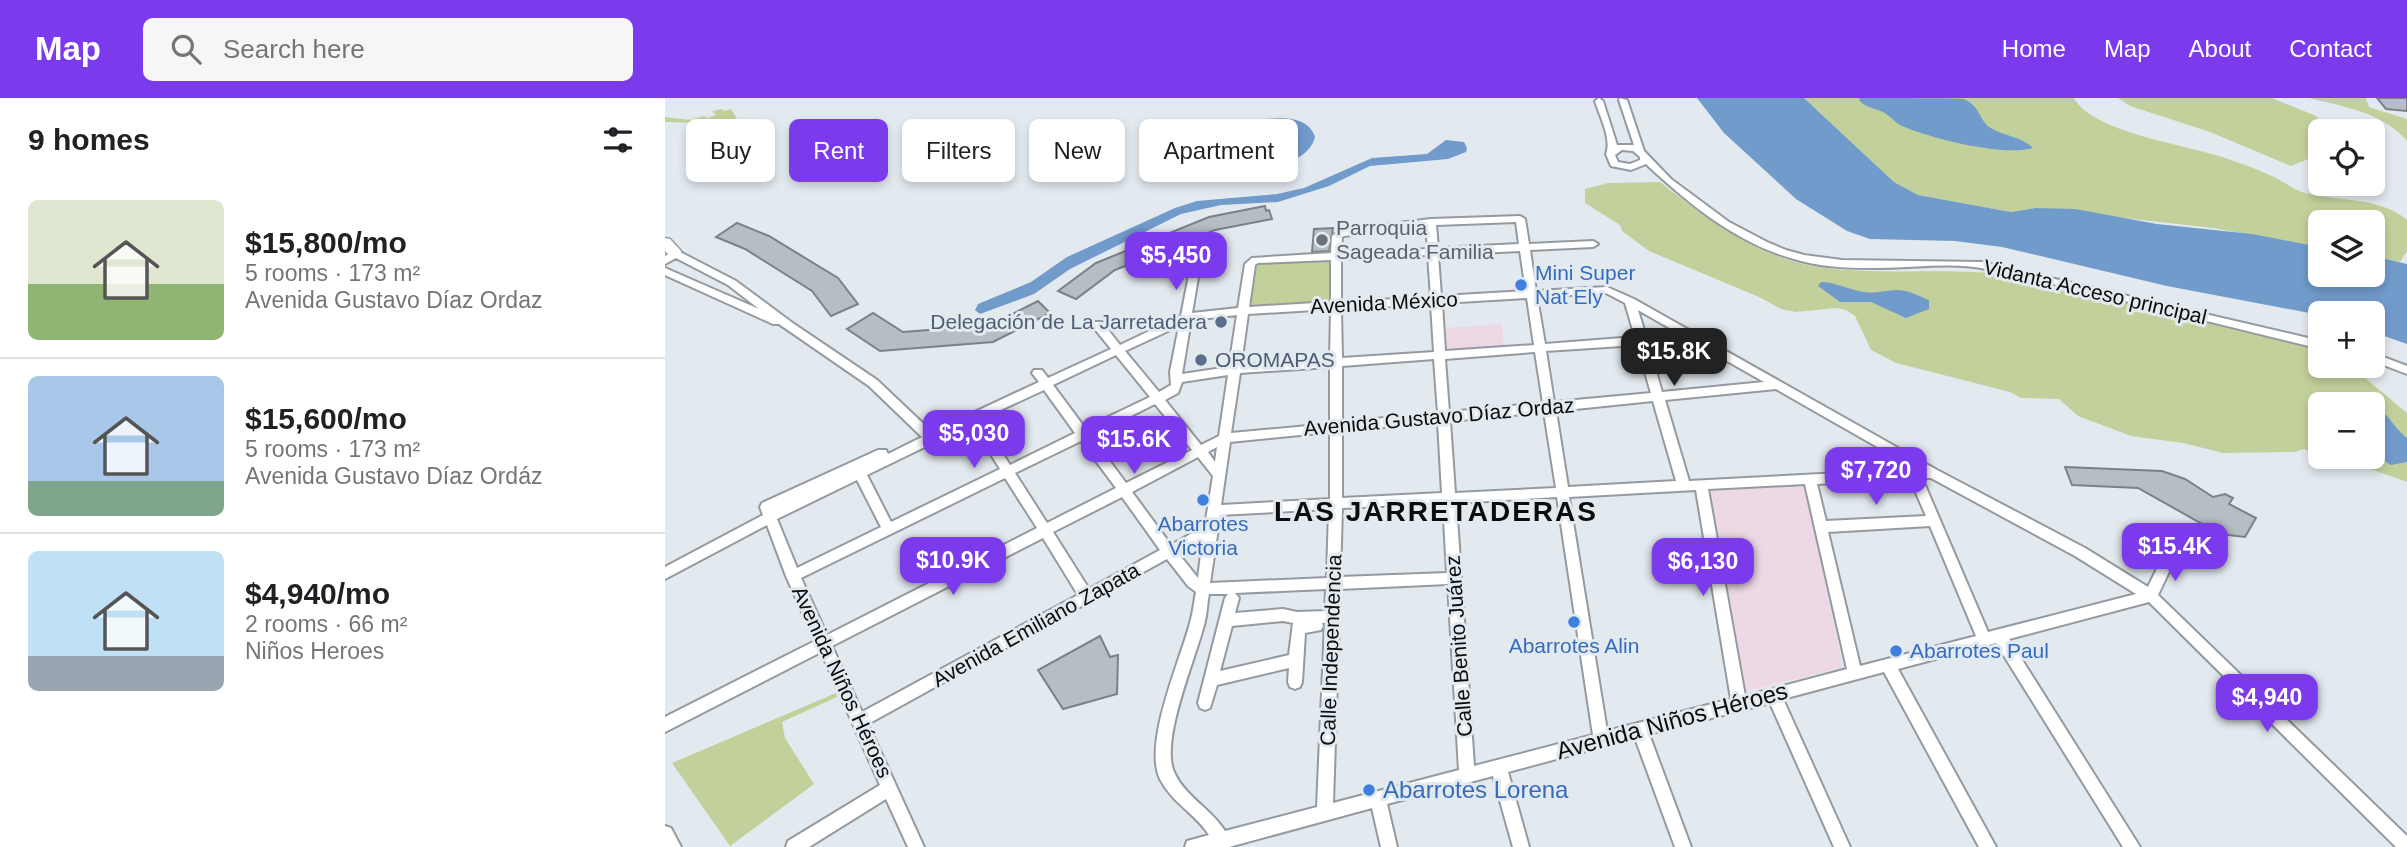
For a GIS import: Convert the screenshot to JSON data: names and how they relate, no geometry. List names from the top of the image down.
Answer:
{
  "streets": {
    "street": [
      "Vidanta Acceso principal",
      "Avenida México",
      "Avenida Gustavo Díaz Ordaz",
      "Avenida Emiliano Zapata",
      "Calle Benito Juárez",
      "Calle Independencia",
      "Avenida Niños Héroes"
    ]
  },
  "crossings": [
    ["Avenida México", "Avenida Gustavo Díaz Ordaz"],
    ["Avenida México", "Calle Benito Juárez"],
    ["Avenida México", "Calle Independencia"],
    ["Avenida México", "Avenida Niños Héroes"],
    ["Avenida Gustavo Díaz Ordaz", "Calle Benito Juárez"],
    ["Avenida Gustavo Díaz Ordaz", "Calle Independencia"],
    ["Avenida Gustavo Díaz Ordaz", "Avenida Niños Héroes"],
    ["Avenida Emiliano Zapata", "Avenida Niños Héroes"],
    ["Calle Benito Juárez", "Calle Independencia"],
    ["Calle Benito Juárez", "Avenida Niños Héroes"],
    ["Calle Independencia", "Avenida Niños Héroes"]
  ],
  "districts": ["LAS JARRETADERAS"],
  "places": [
    "Parroquia Sageada Familia",
    "Mini Super Nat Ely",
    "Delegación de La Jarretadera",
    "OROMAPAS",
    "Abarrotes Victoria",
    "Abarrotes Alin",
    "Abarrotes Paul",
    "Abarrotes Lorena"
  ],
  "page": {
    "header": "Map",
    "search": "Search here",
    "nav": [
      "Home",
      "Map",
      "About",
      "Contact"
    ],
    "heading": "9 homes",
    "map_buttons": ["+", "−"],
    "chip": [
      "Buy",
      "Rent",
      "Filters",
      "New",
      "Apartment"
    ],
    "list": [
      {
        "name": "$15,800/mo",
        "note": "5 rooms · 173 m² · Avenida Gustavo Díaz Ordaz"
      },
      {
        "name": "$15,600/mo",
        "note": "5 rooms · 173 m² · Avenida Gustavo Díaz Ordáz"
      },
      {
        "name": "$4,940/mo",
        "note": "2 rooms · 66 m² · Niños Heroes"
      }
    ],
    "price": [
      "$5,450",
      "$15.8K",
      "$5,030",
      "$15.6K",
      "$7,720",
      "$15.4K",
      "$10.9K",
      "$6,130",
      "$4,940"
    ]
  }
}
